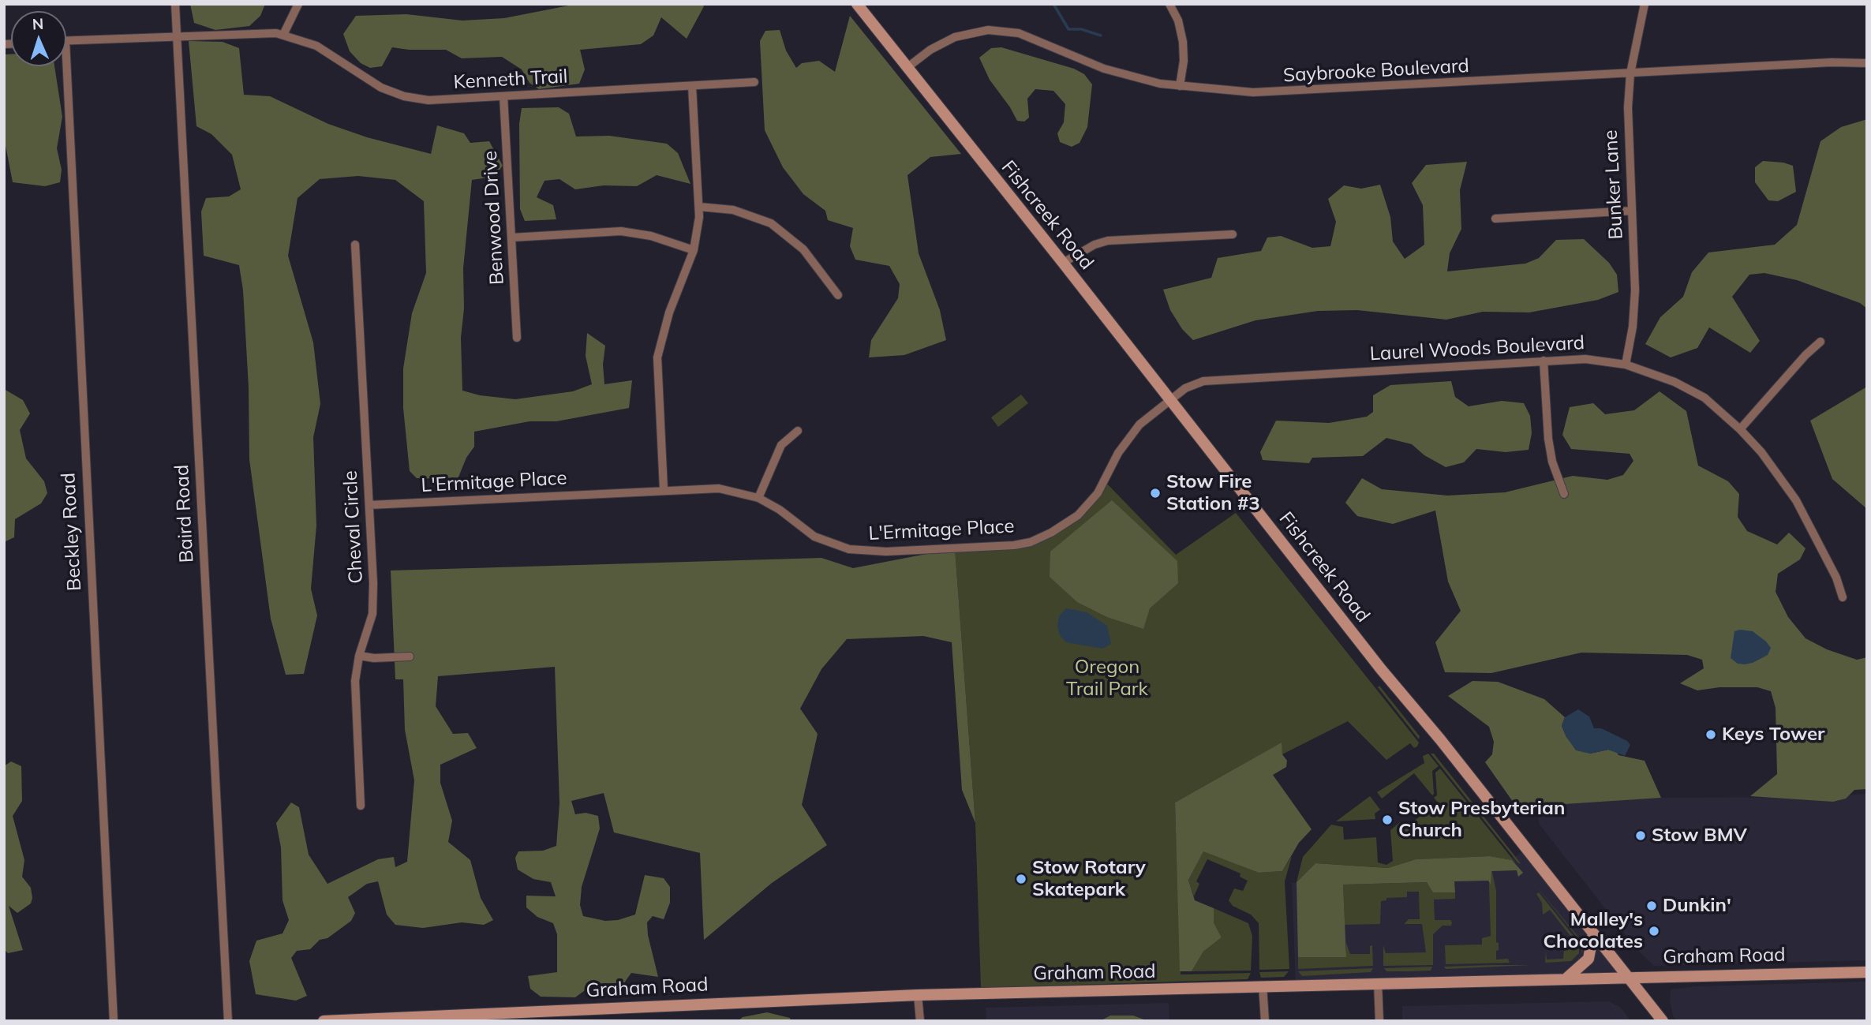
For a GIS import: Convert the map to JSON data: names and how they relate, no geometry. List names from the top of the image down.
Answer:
{
  "streets": {
    "main road": ["Fishcreek Road", "Graham Road"],
    "street": [
      "Saybrooke Boulevard",
      "Kenneth Trail",
      "Bunker Lane",
      "Benwood Drive",
      "Laurel Woods Boulevard",
      "L'Ermitage Place",
      "Baird Road",
      "Cheval Circle",
      "Beckley Road"
    ]
  },
  "crossings": [
    ["Saybrooke Boulevard", "Bunker Lane"],
    ["Saybrooke Boulevard", "Fishcreek Road"],
    ["Kenneth Trail", "Benwood Drive"],
    ["Kenneth Trail", "Baird Road"],
    ["Bunker Lane", "Laurel Woods Boulevard"],
    ["Fishcreek Road", "Laurel Woods Boulevard"],
    ["Fishcreek Road", "L'Ermitage Place"],
    ["Fishcreek Road", "Graham Road"],
    ["Laurel Woods Boulevard", "L'Ermitage Place"],
    ["L'Ermitage Place", "Cheval Circle"]
  ],
  "parks": ["Oregon Trail Park"],
  "places": [
    "Stow Fire Station #3",
    "Keys Tower",
    "Stow Presbyterian Church",
    "Stow BMV",
    "Stow Rotary Skatepark",
    "Dunkin'",
    "Malley's Chocolates"
  ],
  "north": "top"
}
